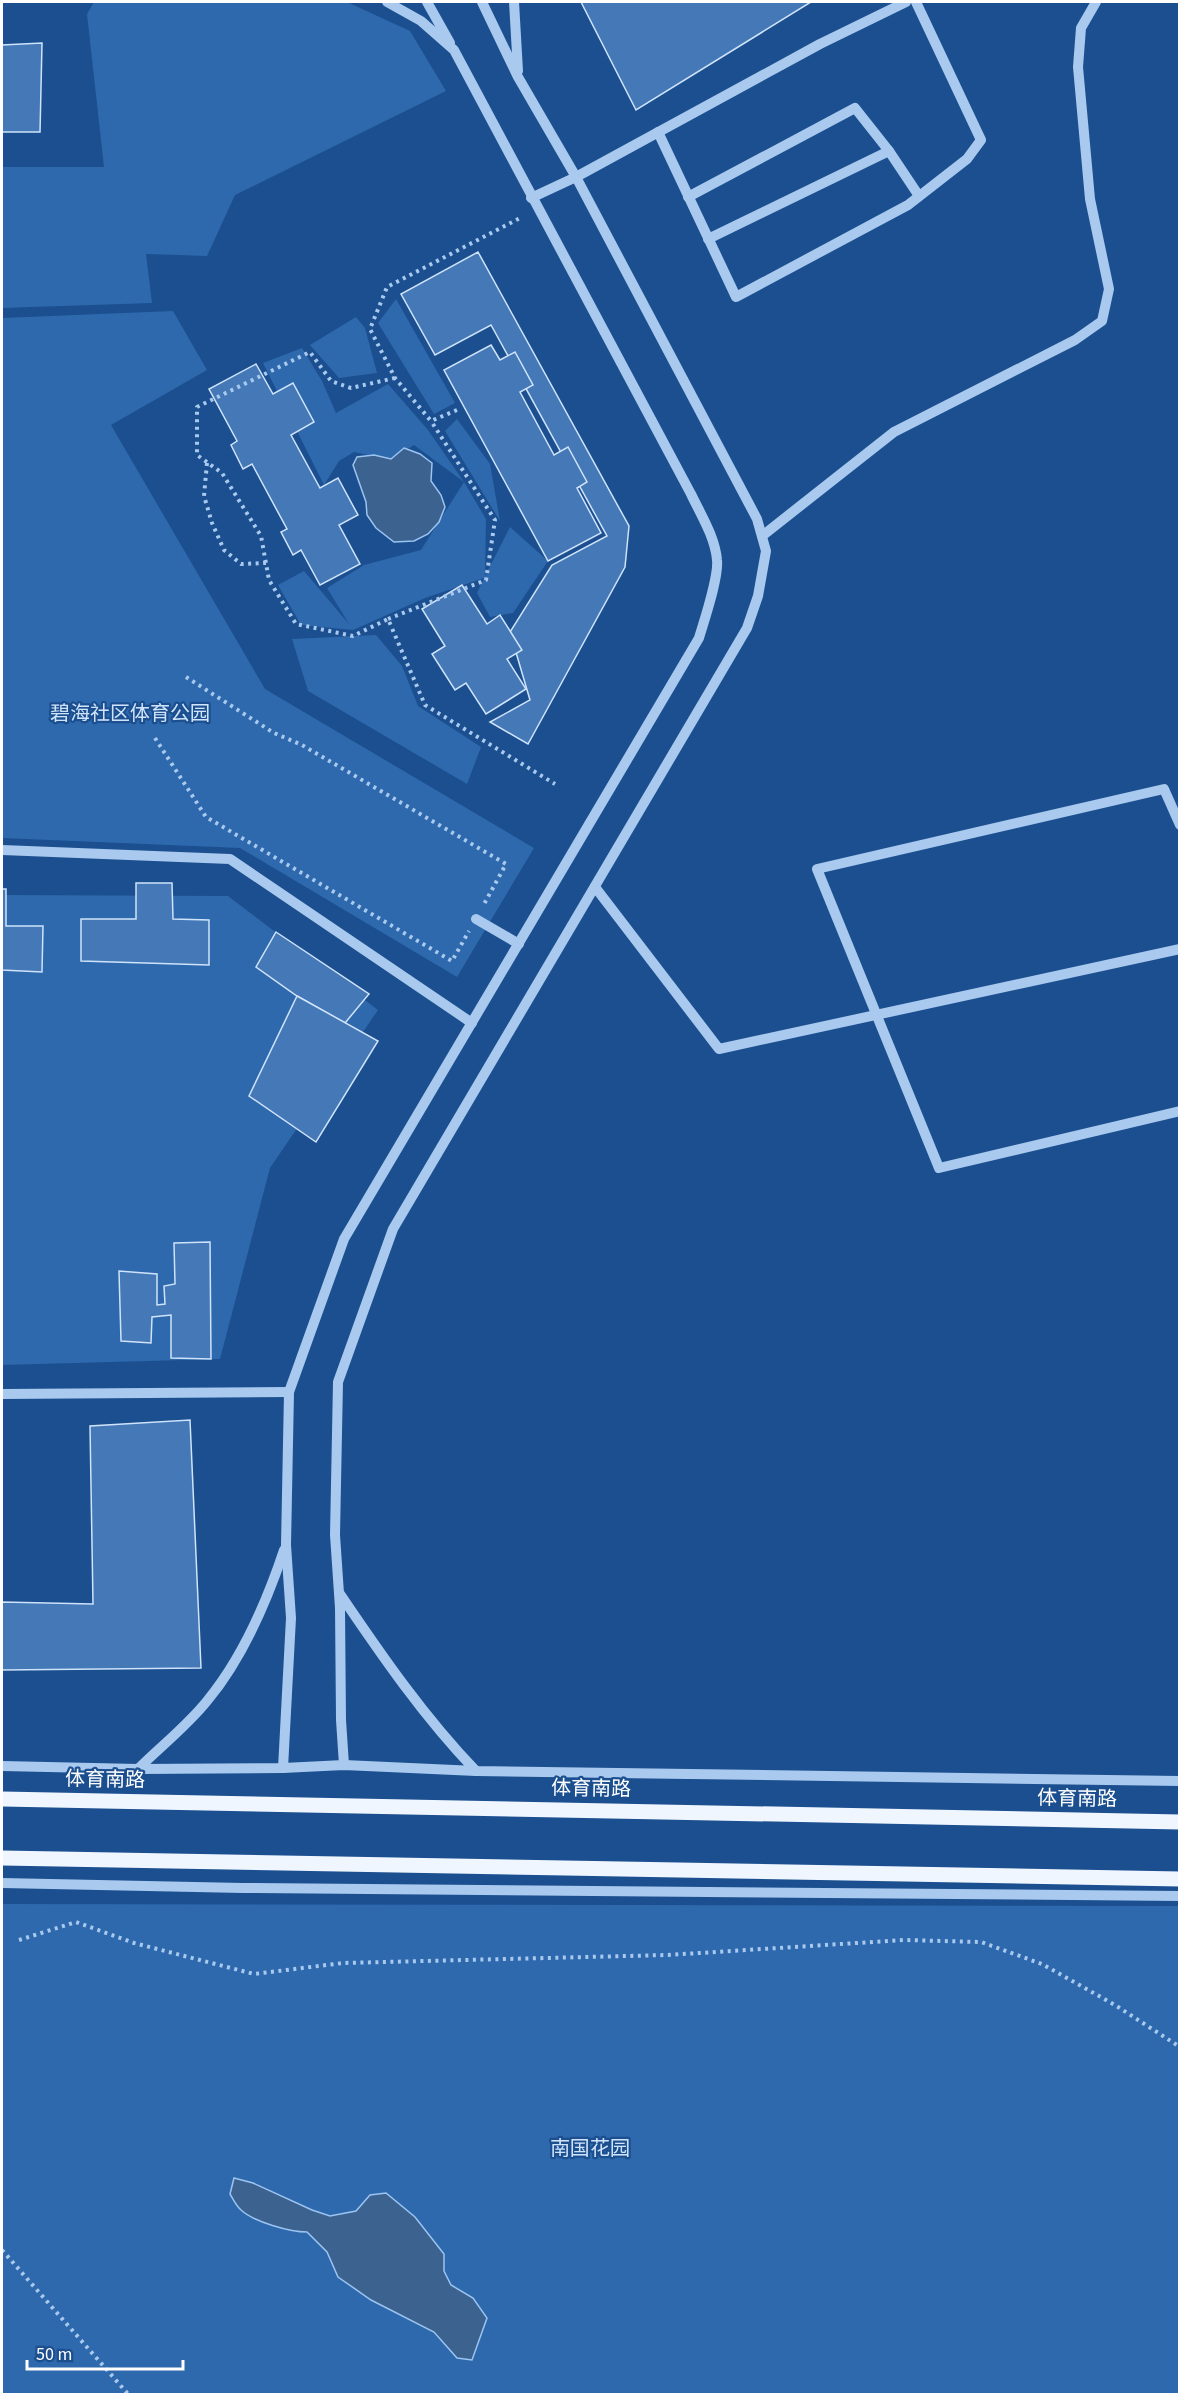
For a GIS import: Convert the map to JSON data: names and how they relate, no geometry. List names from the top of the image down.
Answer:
{
  "streets": {
    "main road": ["体育南路"]
  },
  "parks": ["碧海社区体育公园", "南国花园"],
  "scale_bar": "50 m"
}
